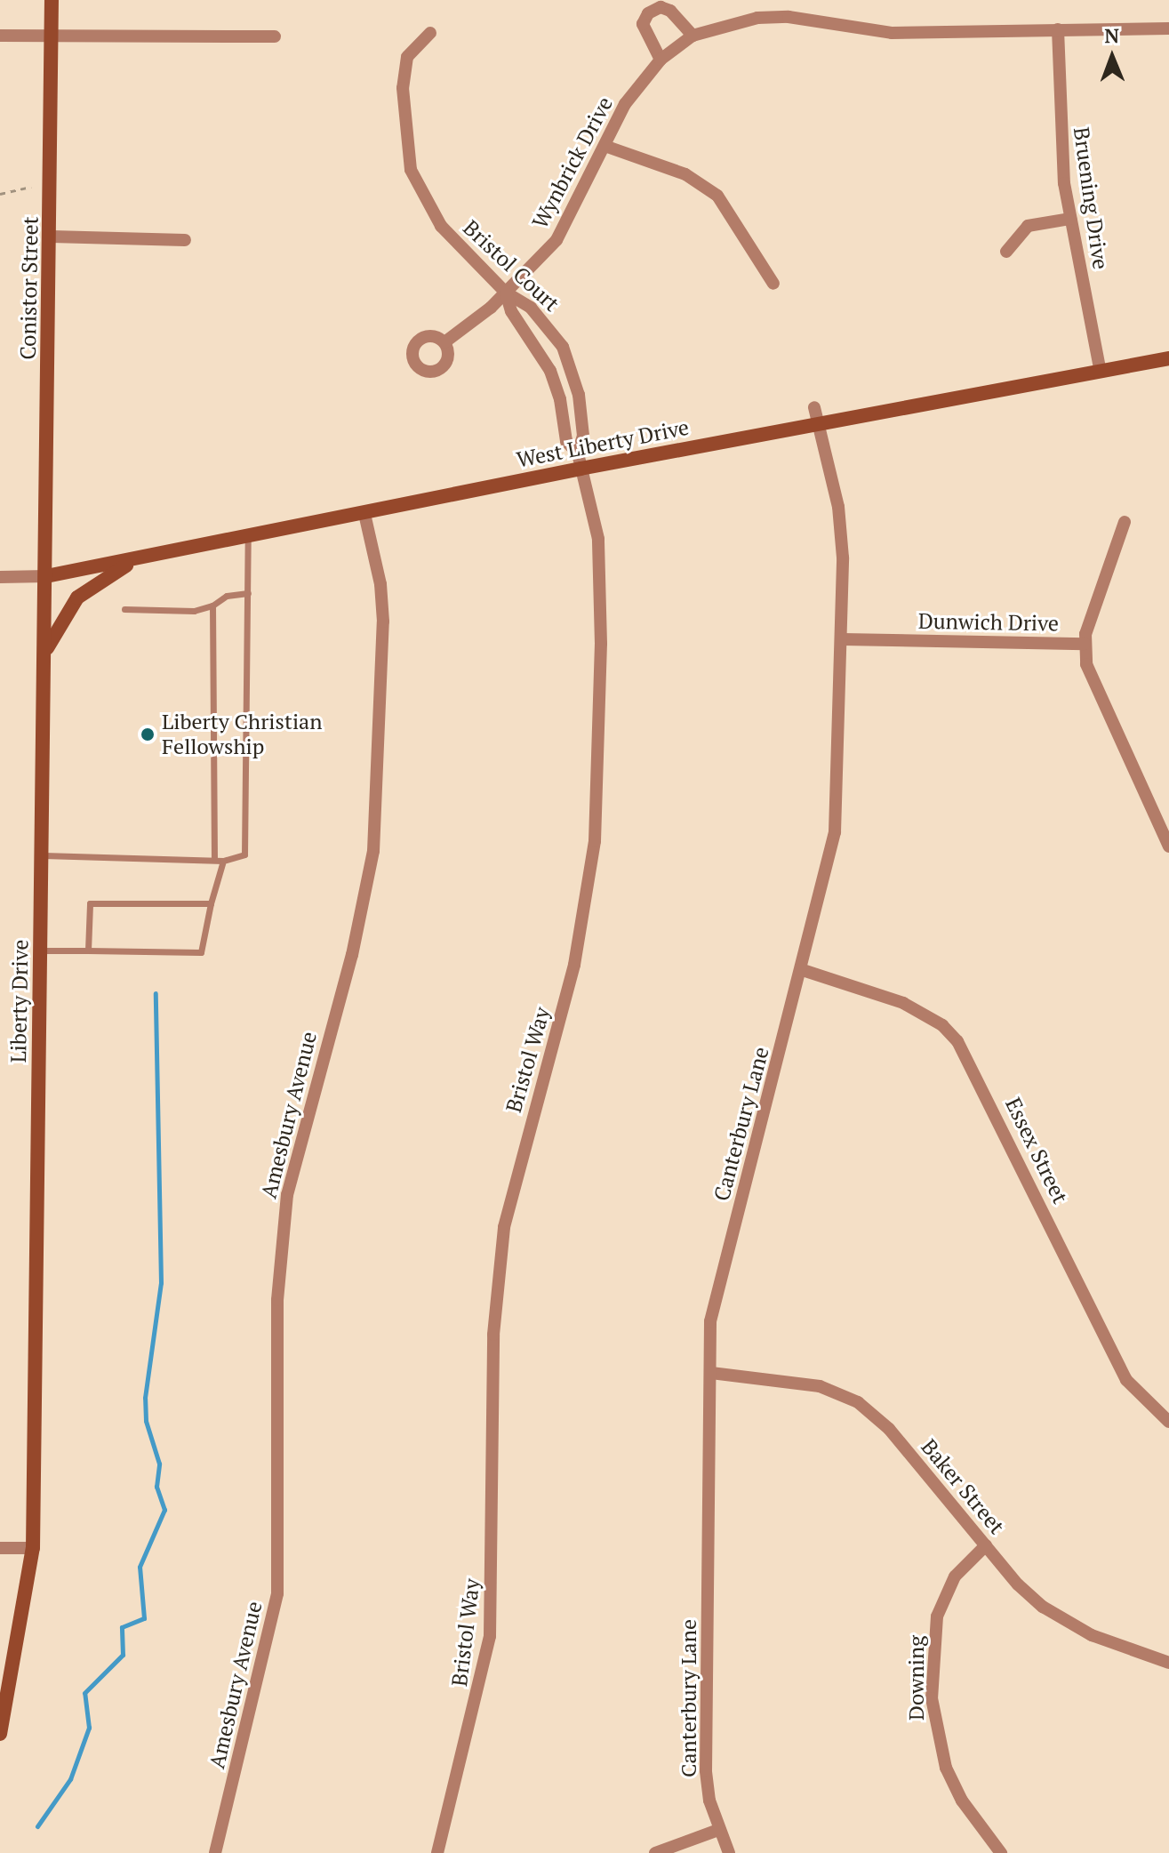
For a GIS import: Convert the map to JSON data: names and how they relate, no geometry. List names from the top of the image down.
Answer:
{
  "streets": {
    "main road": ["Conistor Street", "West Liberty Drive", "Liberty Drive"],
    "street": [
      "Wynbrick Drive",
      "Bruening Drive",
      "Bristol Court",
      "Dunwich Drive",
      "Bristol Way",
      "Amesbury Avenue",
      "Canterbury Lane",
      "Essex Street",
      "Baker Street",
      "Downing"
    ]
  },
  "crossings": [
    ["Wynbrick Drive", "Bruening Drive"],
    ["Wynbrick Drive", "Bristol Court"],
    ["Wynbrick Drive", "Bristol Way"],
    ["Bruening Drive", "West Liberty Drive"],
    ["Bristol Court", "West Liberty Drive"],
    ["Bristol Court", "Bristol Way"],
    ["Conistor Street", "West Liberty Drive"],
    ["Conistor Street", "Liberty Drive"],
    ["West Liberty Drive", "Liberty Drive"],
    ["West Liberty Drive", "Bristol Way"],
    ["West Liberty Drive", "Amesbury Avenue"],
    ["West Liberty Drive", "Canterbury Lane"],
    ["Dunwich Drive", "Canterbury Lane"],
    ["Canterbury Lane", "Essex Street"],
    ["Canterbury Lane", "Baker Street"],
    ["Baker Street", "Downing"]
  ],
  "places": ["Liberty Christian Fellowship"],
  "north": "top"
}
